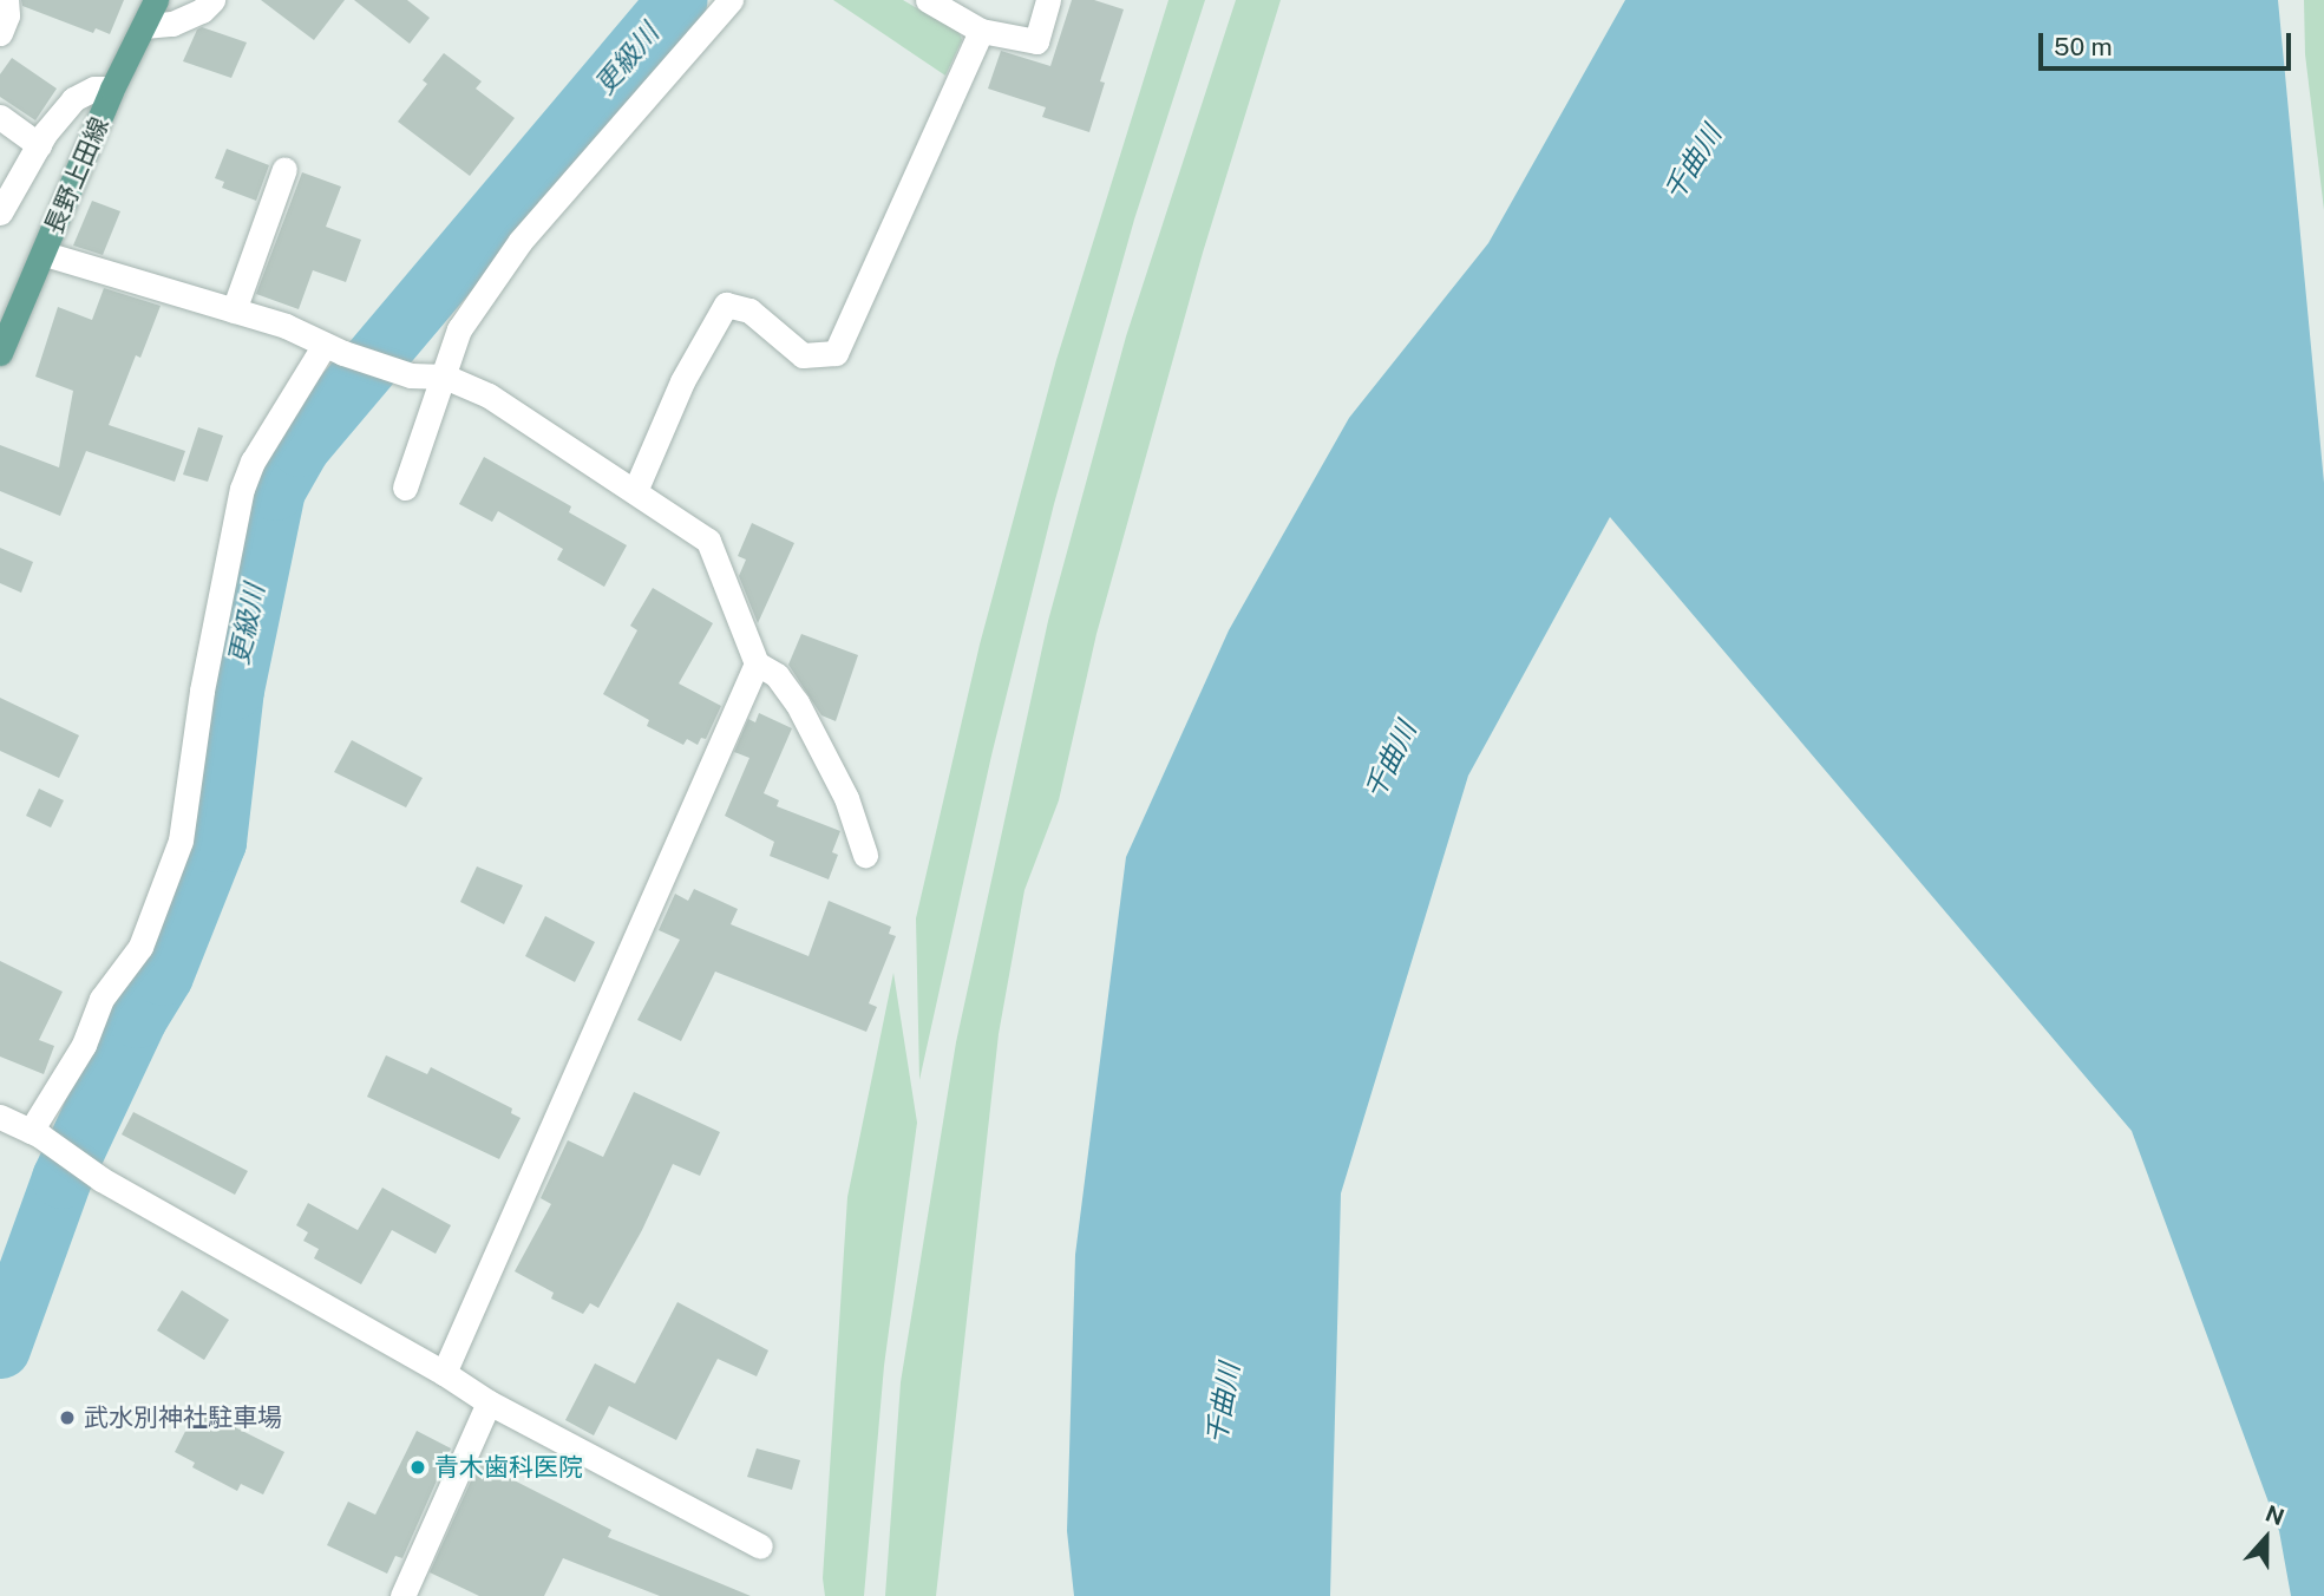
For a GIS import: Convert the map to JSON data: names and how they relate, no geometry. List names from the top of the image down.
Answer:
{
  "streets": {
    "main road": ["長野上田線"]
  },
  "water": ["更級川", "千曲川"],
  "places": ["武水別神社駐車場", "青木歯科医院"],
  "scale_bar": "50 m",
  "north": "top"
}
